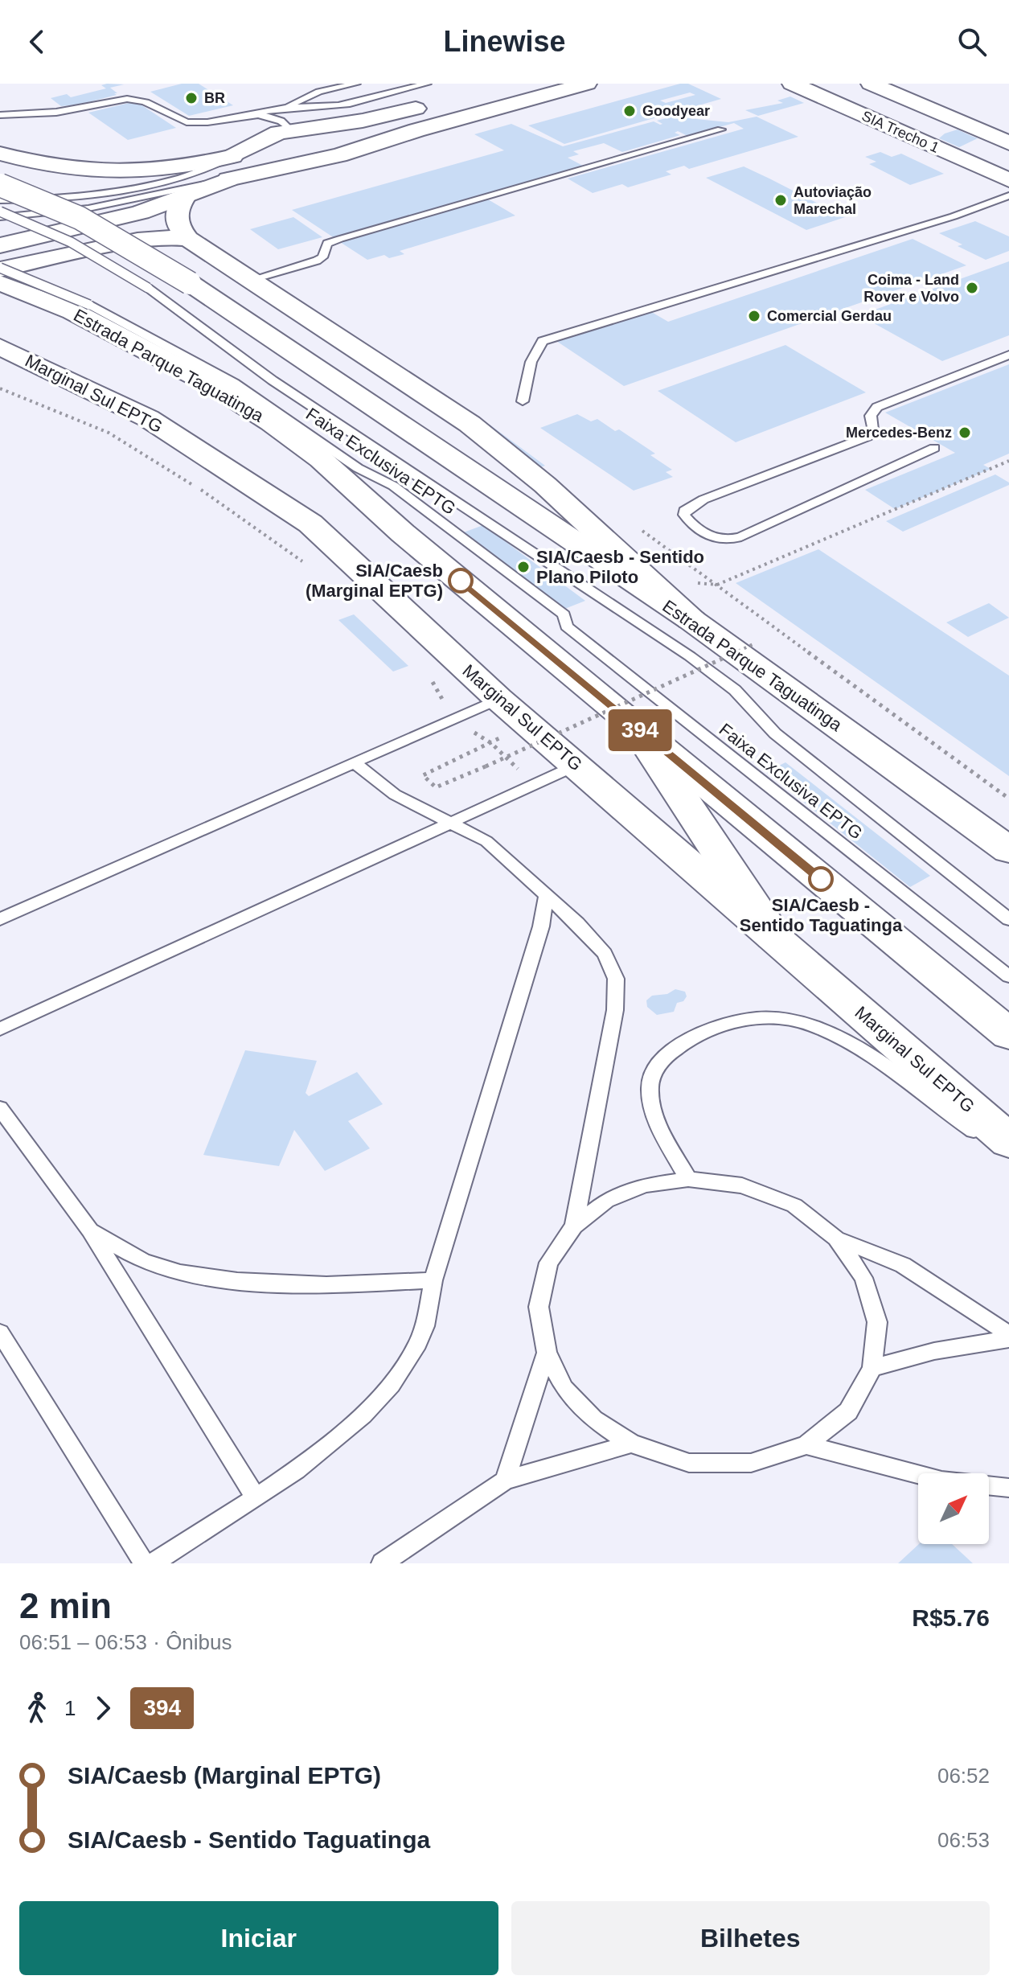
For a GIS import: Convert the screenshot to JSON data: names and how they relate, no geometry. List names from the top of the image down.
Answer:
{
  "streets": {
    "main road": ["SIA Trecho 1", "Estrada Parque Taguatinga", "Marginal Sul EPTG"],
    "lane": ["Faixa Exclusiva EPTG"]
  },
  "crossings": [
    ["Estrada Parque Taguatinga", "Faixa Exclusiva EPTG"]
  ],
  "places": [
    "BR",
    "Goodyear",
    "Autoviação Marechal",
    "Coima - Land Rover e Volvo",
    "Comercial Gerdau",
    "Mercedes-Benz",
    "SIA/Caesb - Sentido Plano Piloto",
    "SIA/Caesb (Marginal EPTG)",
    "SIA/Caesb - Sentido Taguatinga"
  ],
  "lines": ["bus line 394"],
  "north": "top right",
  "page": {
    "header": "Linewise",
    "on_map": "394",
    "heading": ["2 min", "06:51 – 06:53 · Ônibus", "R$5.76"],
    "legs": ["1", "394"],
    "list": [
      {
        "name": "SIA/Caesb (Marginal EPTG)",
        "value": "06:52"
      },
      {
        "name": "SIA/Caesb - Sentido Taguatinga",
        "value": "06:53"
      }
    ],
    "buttons": ["Iniciar", "Bilhetes"]
  }
}
